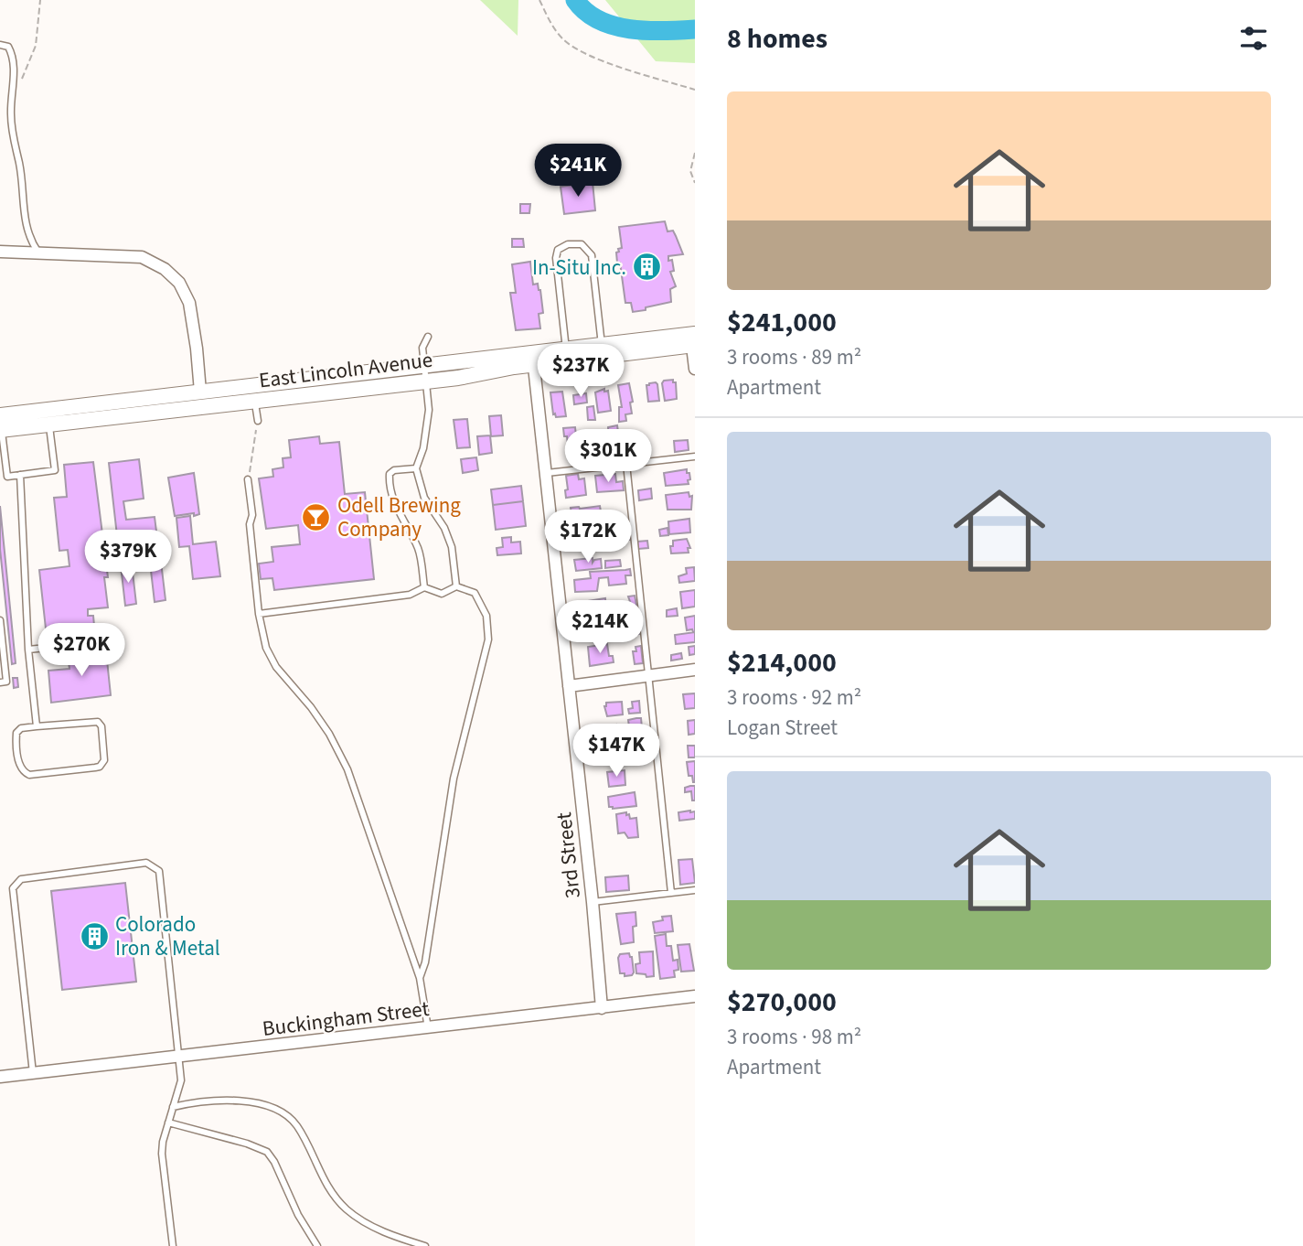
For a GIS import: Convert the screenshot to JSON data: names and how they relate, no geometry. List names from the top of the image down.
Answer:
{
  "streets": {
    "street": ["East Lincoln Avenue", "3rd Street", "Buckingham Street"]
  },
  "crossings": [
    ["East Lincoln Avenue", "3rd Street"],
    ["3rd Street", "Buckingham Street"]
  ],
  "places": {
    "building": ["In-Situ Inc.", "Colorado Iron & Metal"],
    "bar": ["Odell Brewing Company"]
  },
  "page": {
    "heading": "8 homes",
    "list": [
      {
        "name": "$241,000",
        "note": "3 rooms · 89 m² · Apartment"
      },
      {
        "name": "$214,000",
        "note": "3 rooms · 92 m² · Logan Street"
      },
      {
        "name": "$270,000",
        "note": "3 rooms · 98 m² · Apartment"
      }
    ],
    "price": [
      "$241K",
      "$237K",
      "$301K",
      "$172K",
      "$379K",
      "$214K",
      "$270K",
      "$147K"
    ]
  }
}
